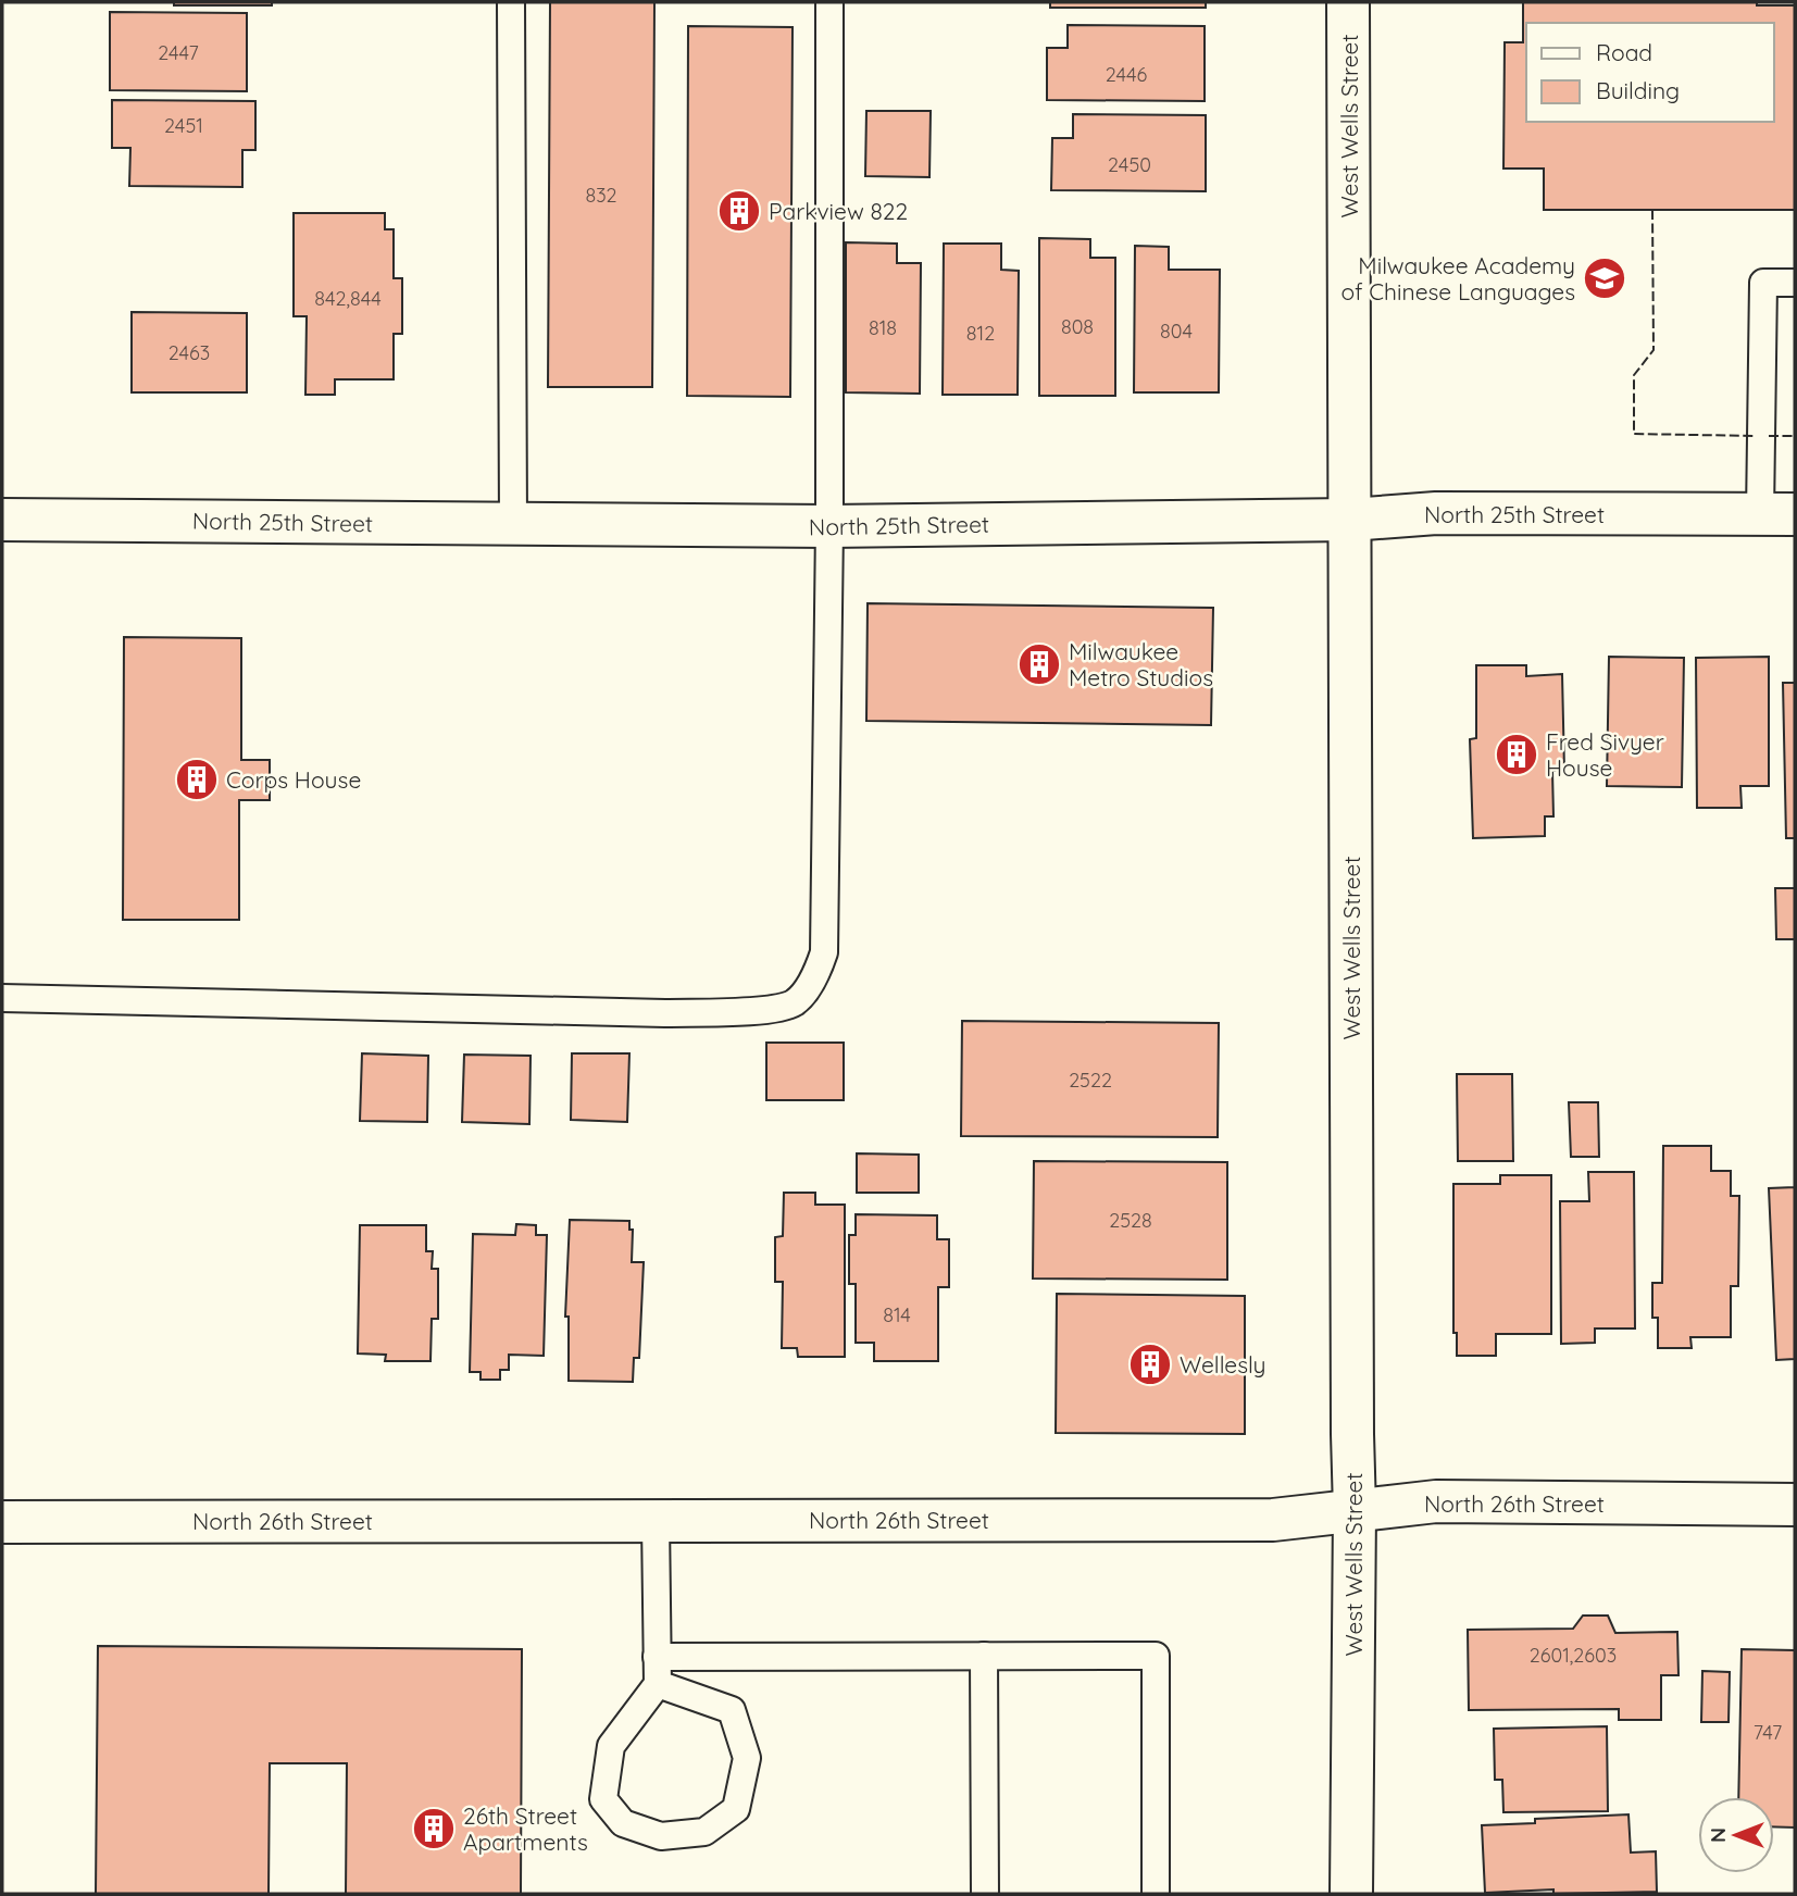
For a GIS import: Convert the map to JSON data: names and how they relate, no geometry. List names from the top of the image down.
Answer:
{
  "streets": {
    "street": ["West Wells Street", "North 25th Street", "North 26th Street"]
  },
  "crossings": [
    ["West Wells Street", "North 25th Street"],
    ["West Wells Street", "North 26th Street"]
  ],
  "places": {
    "building": [
      "Parkview 822",
      "Milwaukee Metro Studios",
      "Fred Sivyer House",
      "Corps House",
      "Wellesly",
      "26th Street Apartments"
    ],
    "school or university": ["Milwaukee Academy of Chinese Languages"]
  },
  "house_numbers": [
    "2447",
    "2446",
    "2451",
    "2450",
    "832",
    "842,844",
    "808",
    "818",
    "804",
    "812",
    "2463",
    "2522",
    "2528",
    "814",
    "2601,2603",
    "747"
  ],
  "legend": ["Road", "Building"],
  "north": "left"
}
